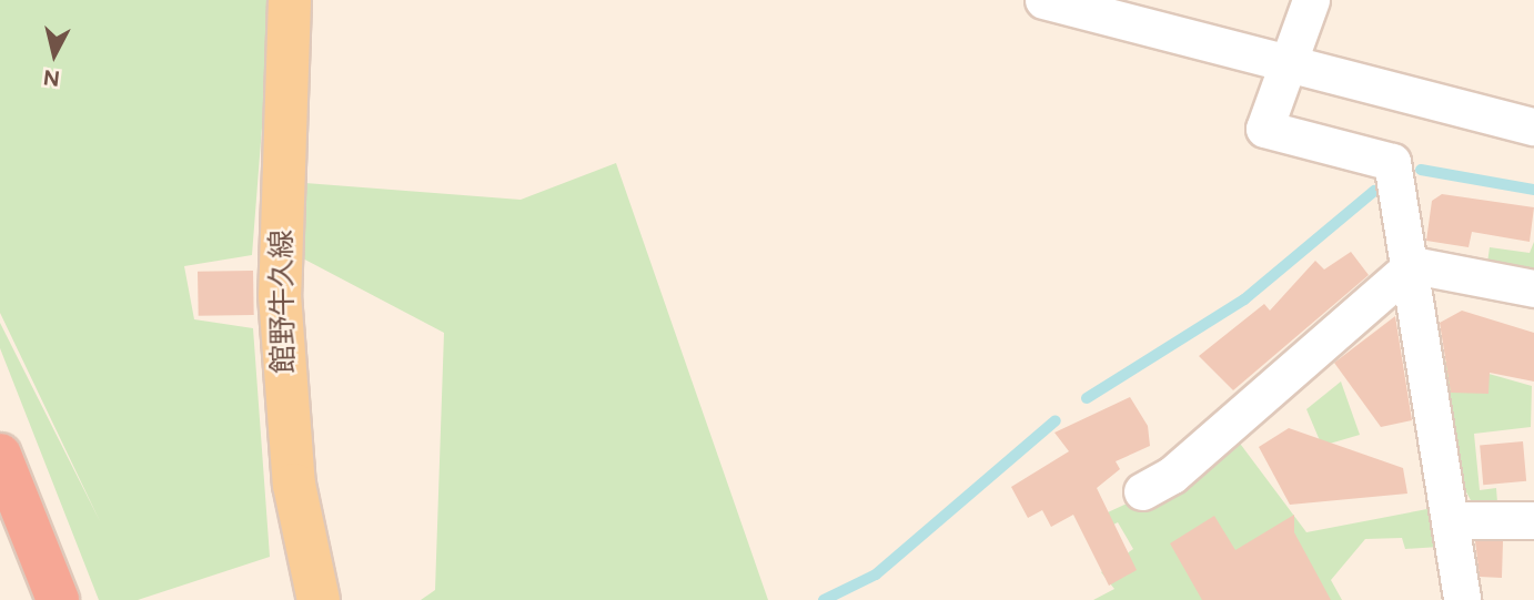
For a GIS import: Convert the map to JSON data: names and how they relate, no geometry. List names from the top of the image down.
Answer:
{
  "streets": {
    "main road": ["館野牛久線"]
  },
  "north": "bottom"
}
